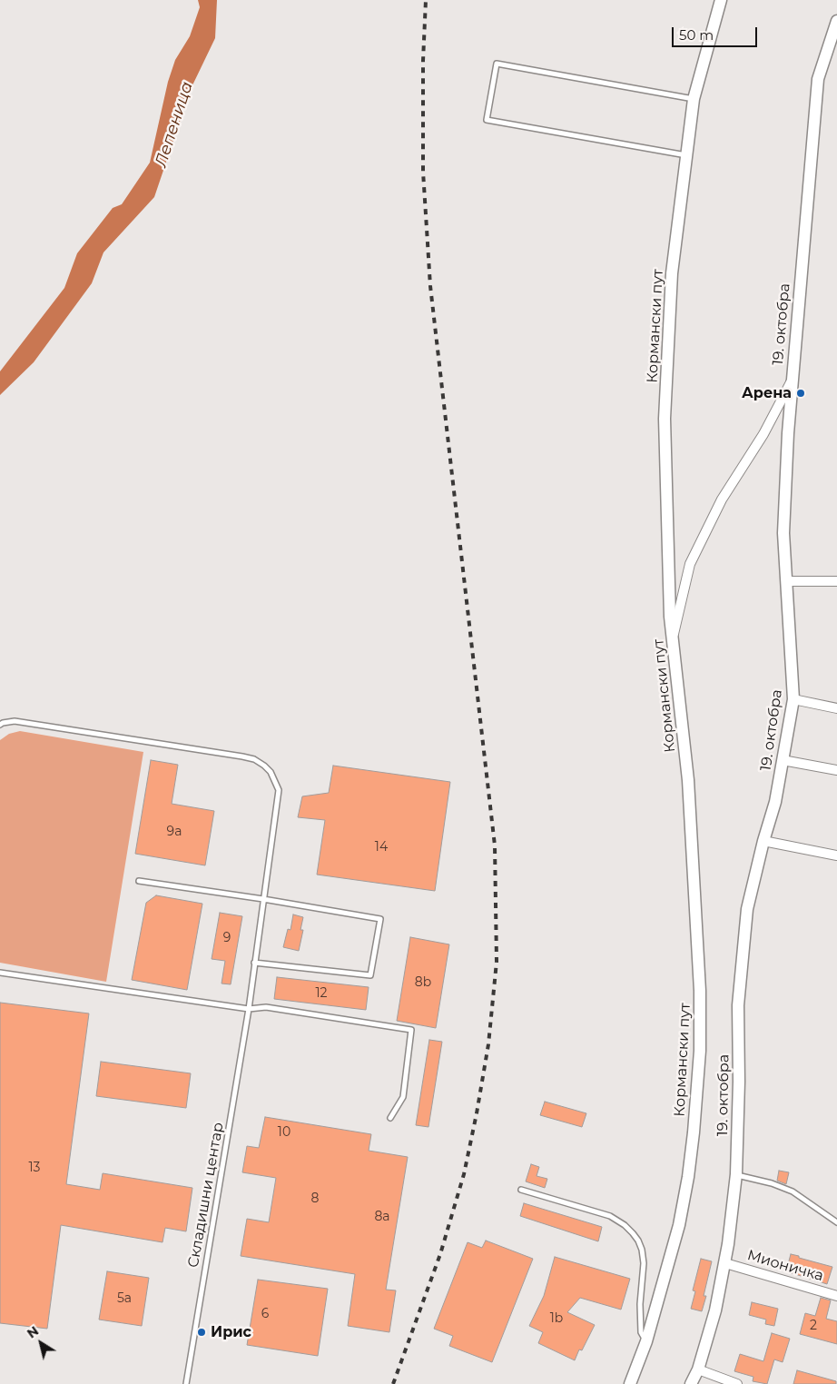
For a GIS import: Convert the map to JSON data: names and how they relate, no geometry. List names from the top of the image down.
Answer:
{
  "streets": {
    "street": ["19. октобра", "Кормански пут", "Мионичка"],
    "lane": ["Складишни центар"]
  },
  "crossings": [
    ["19. октобра", "Мионичка"]
  ],
  "water": ["Лепеница"],
  "places": ["Арена", "Ирис"],
  "house_numbers": [
    "9a",
    "14",
    "9",
    "8b",
    "12",
    "10",
    "13",
    "8",
    "8a",
    "5a",
    "6",
    "1b",
    "2"
  ],
  "scale_bar": "50 m",
  "north": "top left"
}
